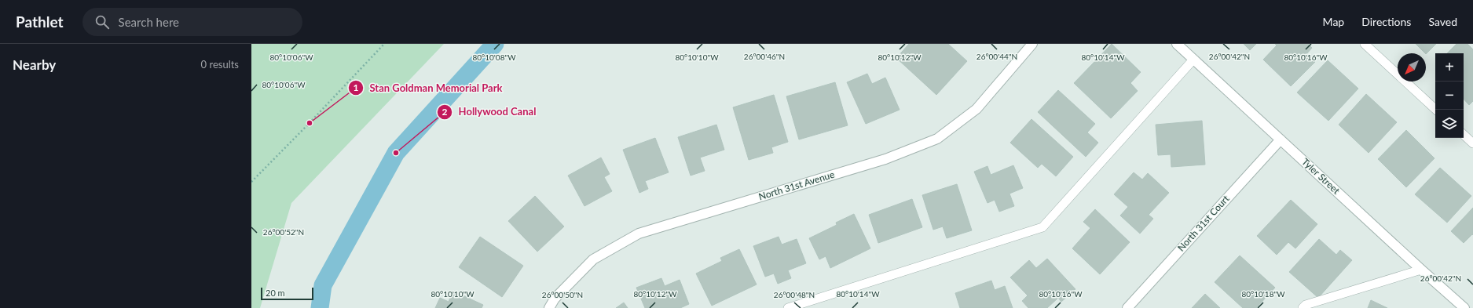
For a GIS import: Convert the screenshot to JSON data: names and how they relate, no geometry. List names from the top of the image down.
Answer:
{
  "streets": {
    "street": ["Tyler Street", "North 31st Avenue", "North 31st Court"]
  },
  "crossings": [
    ["Tyler Street", "North 31st Court"]
  ],
  "places": ["Stan Goldman Memorial Park", "Hollywood Canal"],
  "scale_bar": "20 m",
  "north": "bottom left",
  "page": {
    "header": "Pathlet",
    "search": "Search here",
    "nav": ["Map", "Directions", "Saved"],
    "heading": ["Nearby", "0 results"],
    "map_buttons": ["+", "−"],
    "scale": "20 m"
  },
  "coordinates": [
    "26°00'46\"N",
    "26°00'44\"N",
    "26°00'42\"N",
    "80°10'06\"W",
    "80°10'08\"W",
    "80°10'10\"W",
    "80°10'12\"W",
    "80°10'14\"W",
    "80°10'16\"W",
    "26°00'52\"N",
    "80°10'18\"W",
    "26°00'50\"N",
    "26°00'48\"N"
  ]
}
